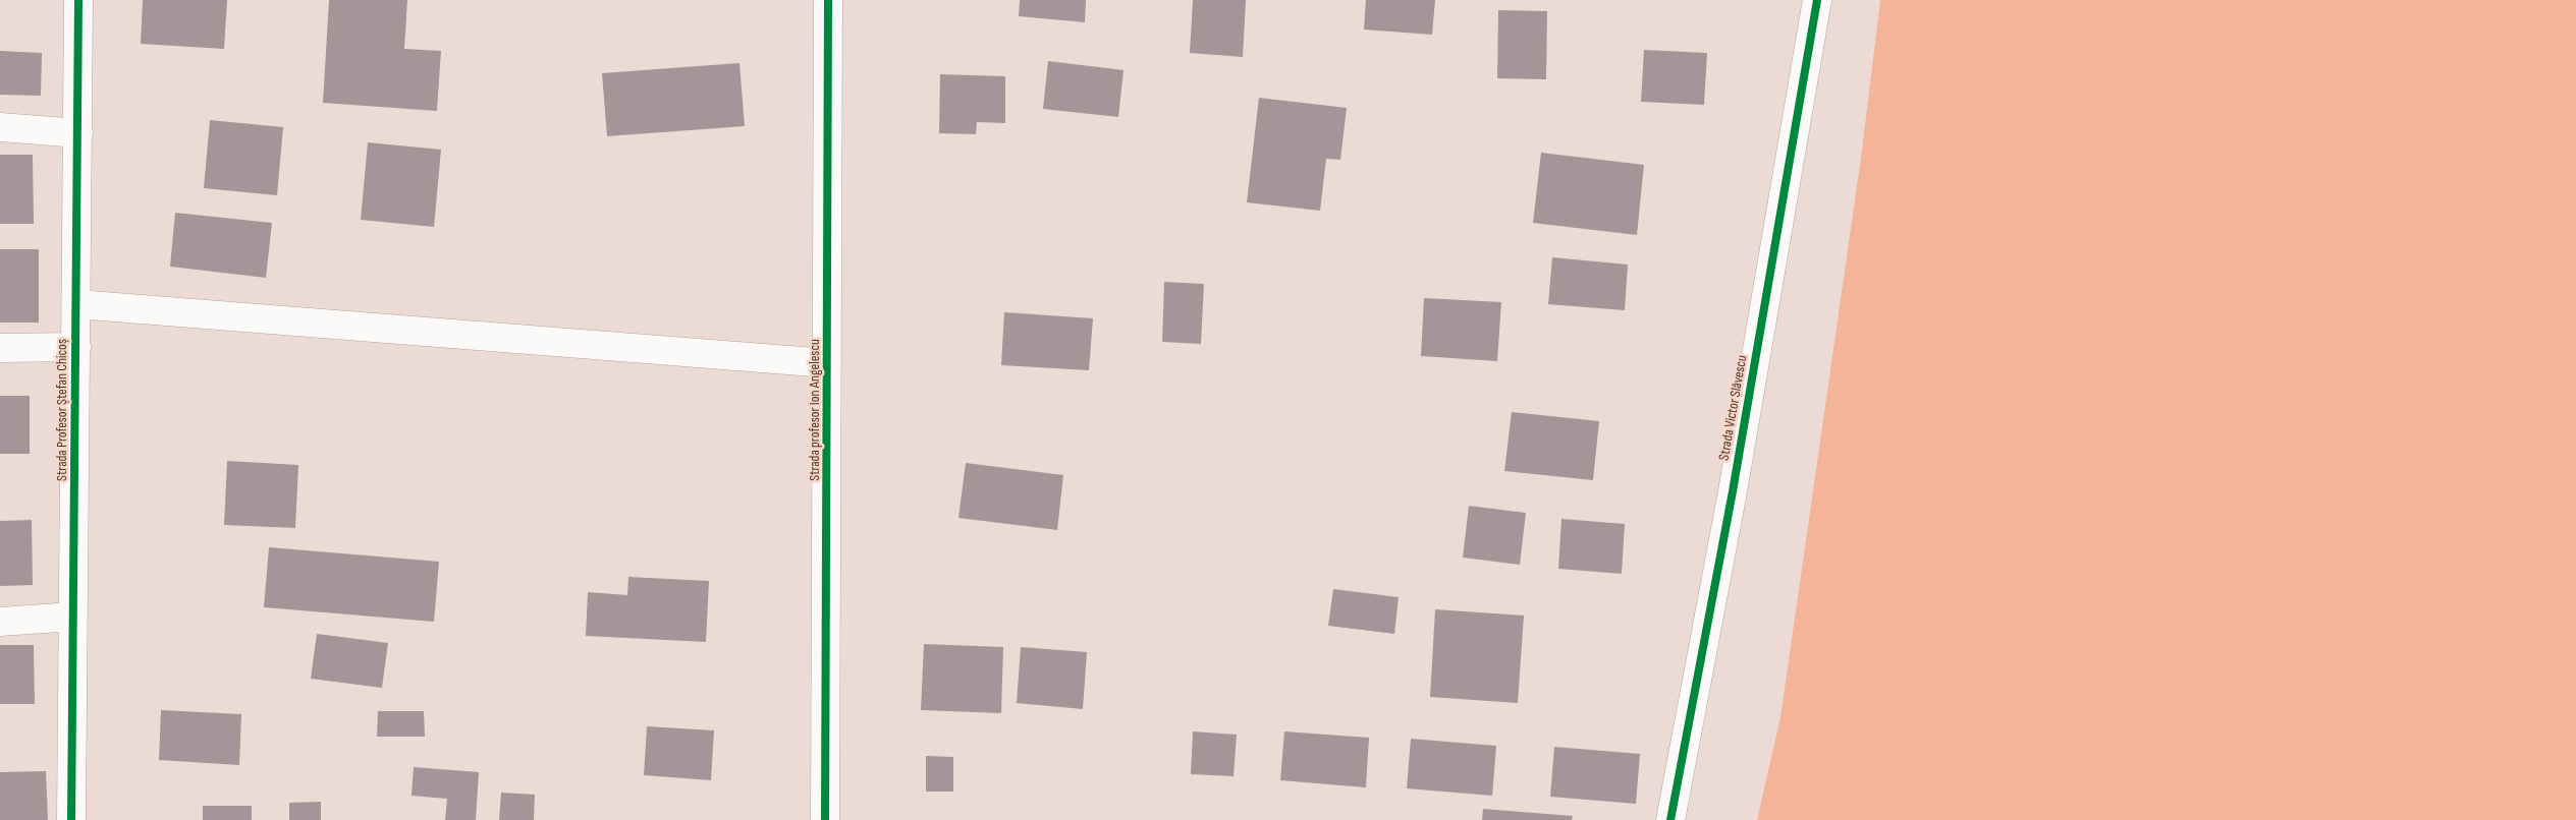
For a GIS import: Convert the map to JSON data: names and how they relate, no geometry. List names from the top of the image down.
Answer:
{
  "streets": {
    "street": ["Strada Victor Slăvescu", "Strada Profesor Ștefan Chicoș", "Strada profesor Ion Angelescu"]
  }
}
